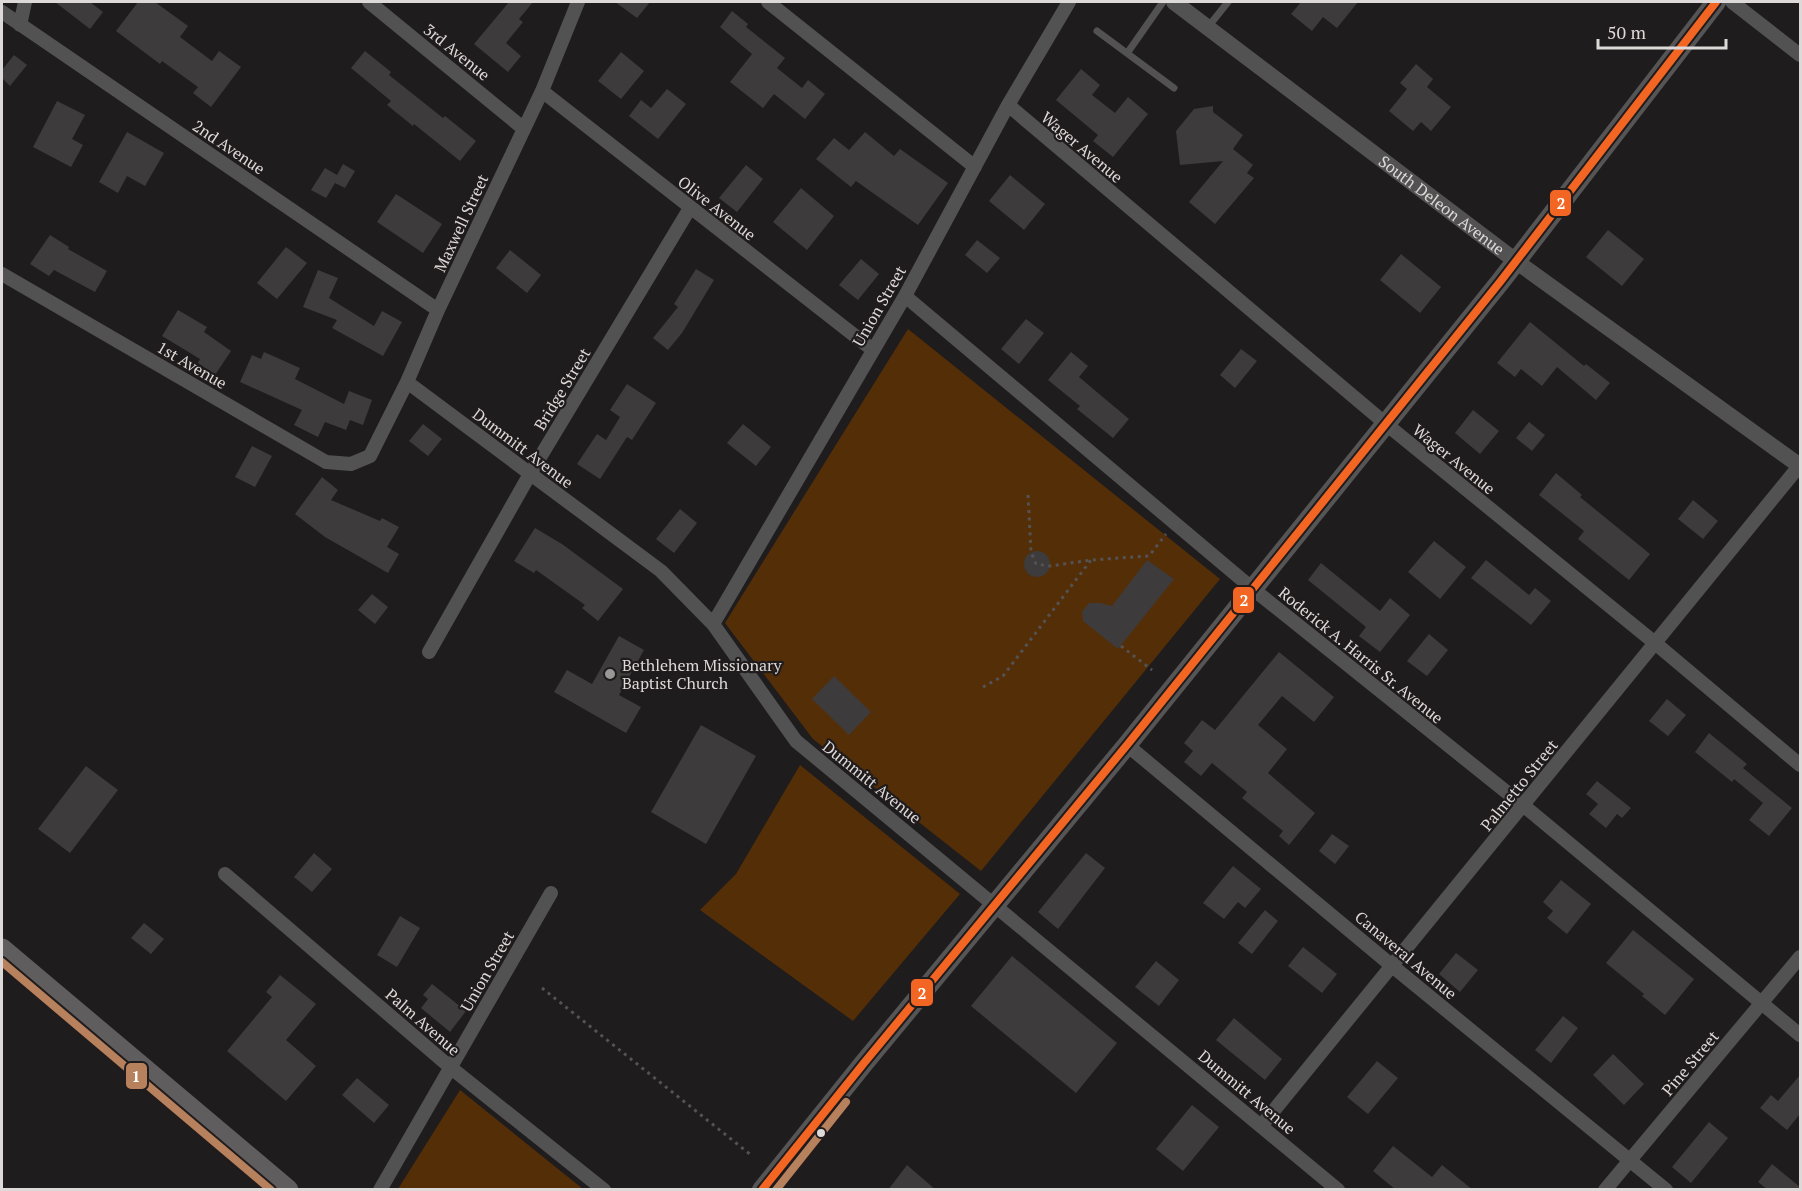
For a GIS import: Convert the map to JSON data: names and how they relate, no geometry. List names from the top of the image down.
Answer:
{
  "streets": {
    "street": [
      "3rd Avenue",
      "2nd Avenue",
      "Wager Avenue",
      "South Deleon Avenue",
      "Olive Avenue",
      "Maxwell Street",
      "Union Street",
      "1st Avenue",
      "Bridge Street",
      "Dummitt Avenue",
      "Roderick A. Harris Sr. Avenue",
      "Palmetto Street",
      "Canaveral Avenue",
      "Palm Avenue",
      "Pine Street"
    ]
  },
  "crossings": [
    ["3rd Avenue", "Maxwell Street"],
    ["2nd Avenue", "Maxwell Street"],
    ["Wager Avenue", "Union Street"],
    ["Wager Avenue", "Palmetto Street"],
    ["South Deleon Avenue", "Palmetto Street"],
    ["Olive Avenue", "Maxwell Street"],
    ["Olive Avenue", "Union Street"],
    ["Olive Avenue", "Bridge Street"],
    ["Maxwell Street", "1st Avenue"],
    ["Maxwell Street", "Dummitt Avenue"],
    ["Union Street", "Dummitt Avenue"],
    ["Union Street", "Roderick A. Harris Sr. Avenue"],
    ["Union Street", "Palm Avenue"],
    ["Bridge Street", "Dummitt Avenue"],
    ["Dummitt Avenue", "Palmetto Street"],
    ["Roderick A. Harris Sr. Avenue", "Palmetto Street"],
    ["Roderick A. Harris Sr. Avenue", "Pine Street"],
    ["Palmetto Street", "Canaveral Avenue"],
    ["Canaveral Avenue", "Pine Street"]
  ],
  "places": ["Bethlehem Missionary Baptist Church"],
  "lines": ["transit line 2", "transit line 1"],
  "scale_bar": "50 m"
}
